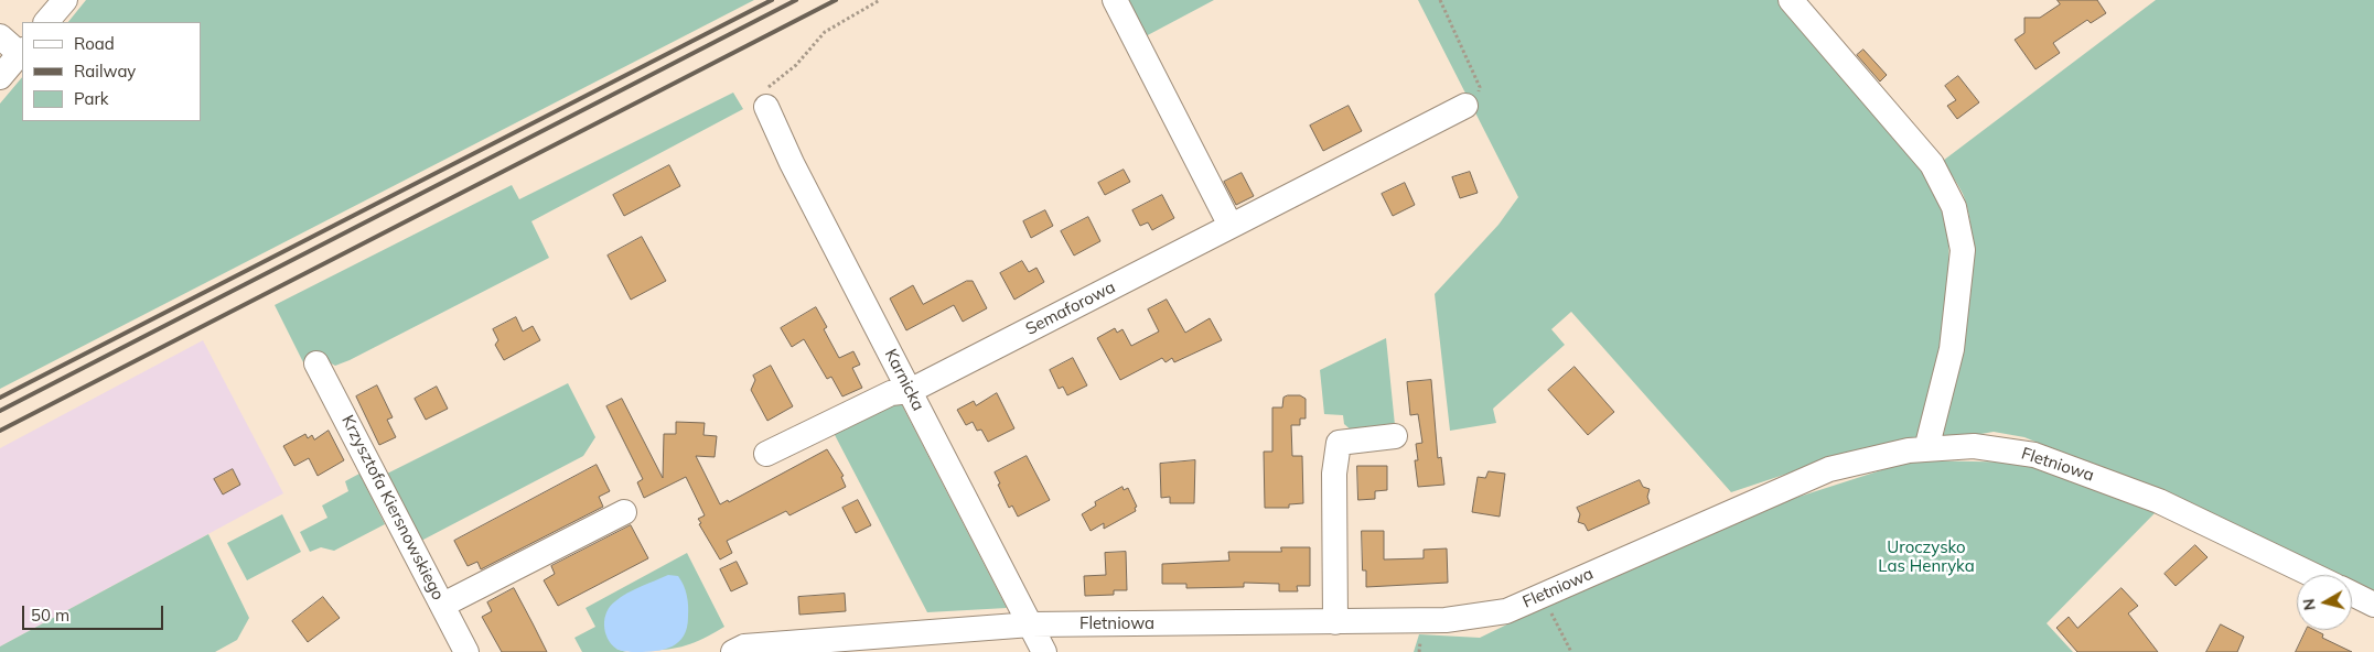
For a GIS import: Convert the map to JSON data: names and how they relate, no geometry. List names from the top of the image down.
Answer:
{
  "streets": {
    "street": [
      "Semaforowa",
      "Karnicka",
      "Fletniowa",
      "Krzysztofa Kiersnowskiego"
    ]
  },
  "crossings": [
    ["Semaforowa", "Karnicka"],
    ["Karnicka", "Fletniowa"]
  ],
  "parks": ["Uroczysko Las Henryka"],
  "legend": ["Road", "Railway", "Park"],
  "scale_bar": "50 m",
  "north": "left"
}
